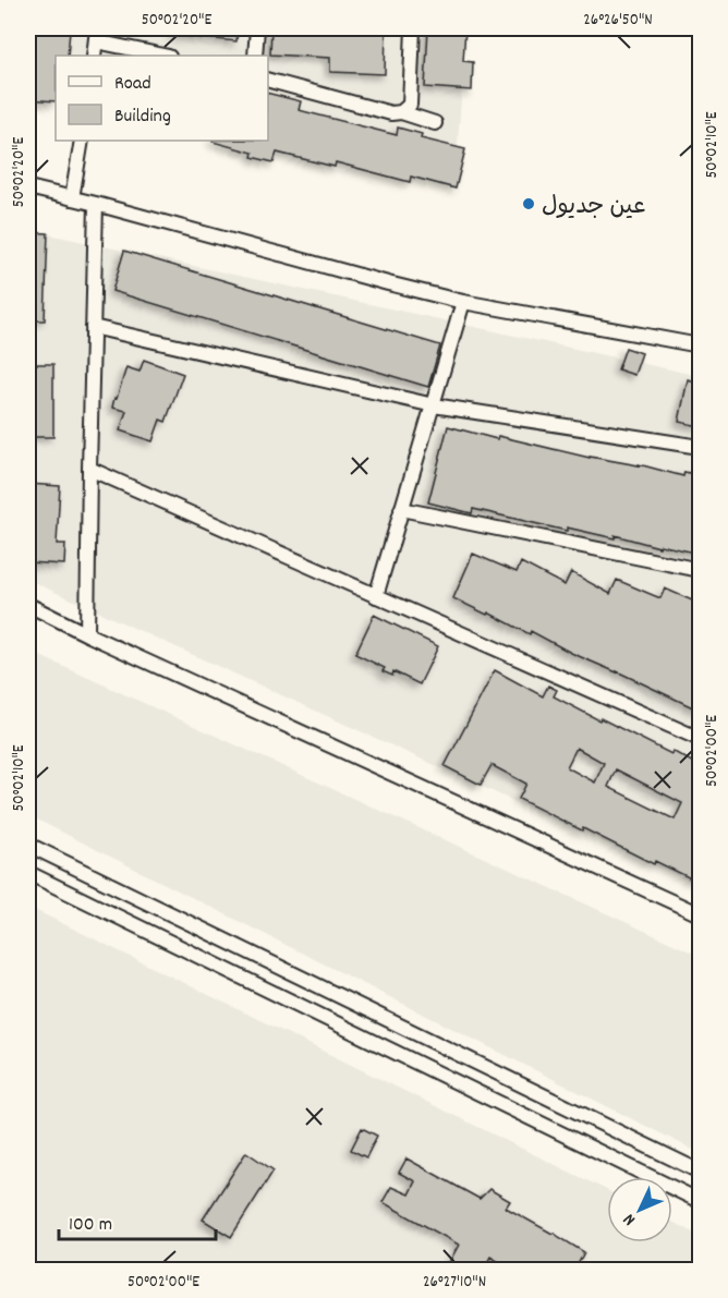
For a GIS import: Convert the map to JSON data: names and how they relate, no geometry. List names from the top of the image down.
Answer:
{
  "places": ["عين جديول"],
  "legend": ["Road", "Building"],
  "scale_bar": "100 m",
  "north": "bottom left",
  "coordinates": [
    "50°02'20\"E",
    "26°26'50\"N",
    "50°02'10\"E",
    "50°02'00\"E",
    "26°27'10\"N"
  ]
}
